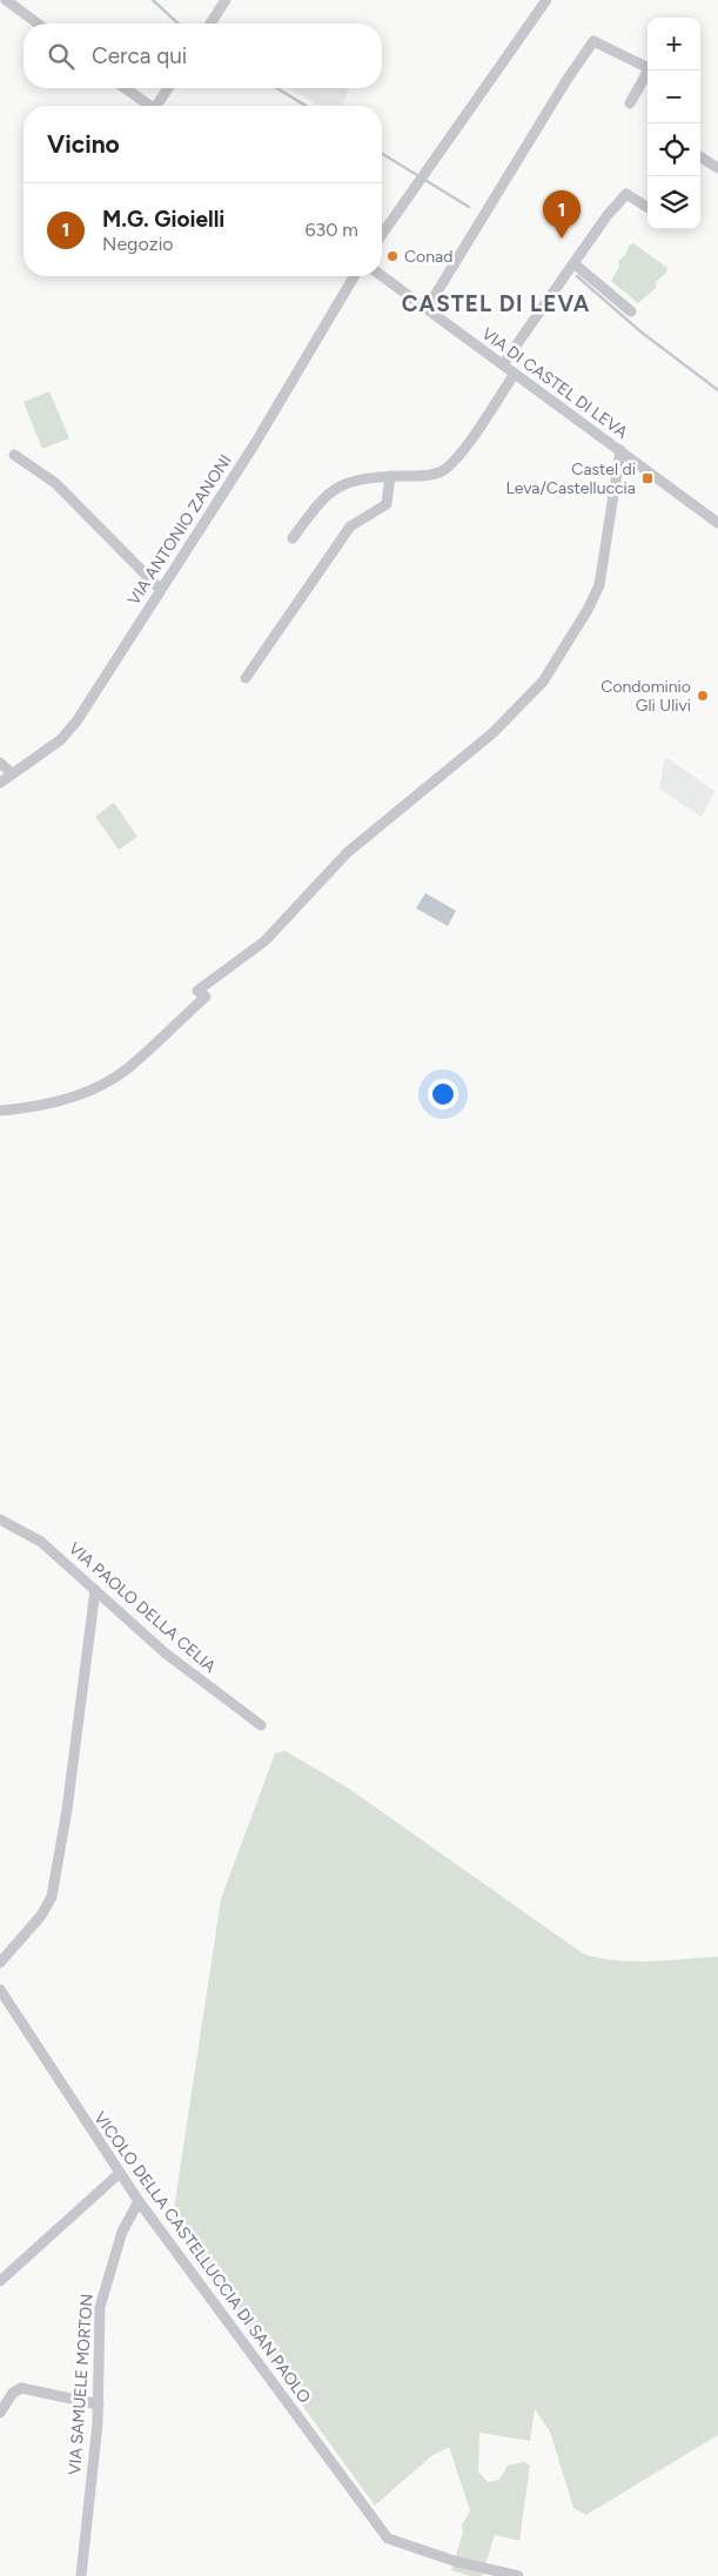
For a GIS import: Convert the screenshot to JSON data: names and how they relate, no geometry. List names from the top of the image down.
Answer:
{
  "streets": {
    "street": [
      "VIA DI CASTEL DI LEVA",
      "VIA ANTONIO ZANONI",
      "VIA PAOLO DELLA CELIA",
      "VICOLO DELLA CASTELLUCCIA DI SAN PAOLO",
      "VIA SAMUELE MORTON"
    ]
  },
  "crossings": [
    ["VICOLO DELLA CASTELLUCCIA DI SAN PAOLO", "VIA SAMUELE MORTON"]
  ],
  "districts": ["CASTEL DI LEVA"],
  "places": {
    "other": ["Conad", "Condominio Gli Ulivi"],
    "transit": ["Castel di Leva/Castelluccia"]
  },
  "page": {
    "map_buttons": ["+", "−"],
    "search": "Cerca qui",
    "heading": "Vicino",
    "list": [
      {
        "mark": "1",
        "name": "M.G. Gioielli",
        "note": "Negozio",
        "value": "630 m"
      }
    ],
    "pins": "1"
  }
}
